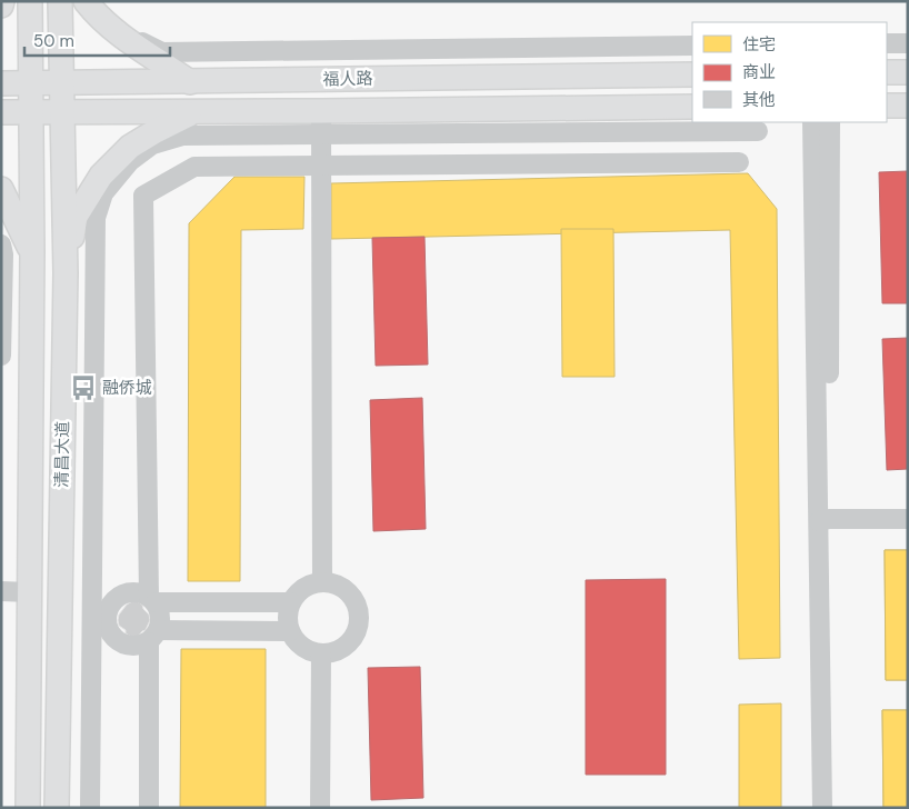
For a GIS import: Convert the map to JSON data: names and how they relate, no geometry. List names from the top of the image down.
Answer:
{
  "streets": {
    "main road": ["福人路", "清昌大道"]
  },
  "crossings": [
    ["福人路", "清昌大道"]
  ],
  "places": {
    "bus stop": ["融侨城"]
  },
  "legend": ["住宅", "商业", "其他"],
  "scale_bar": "50 m"
}
